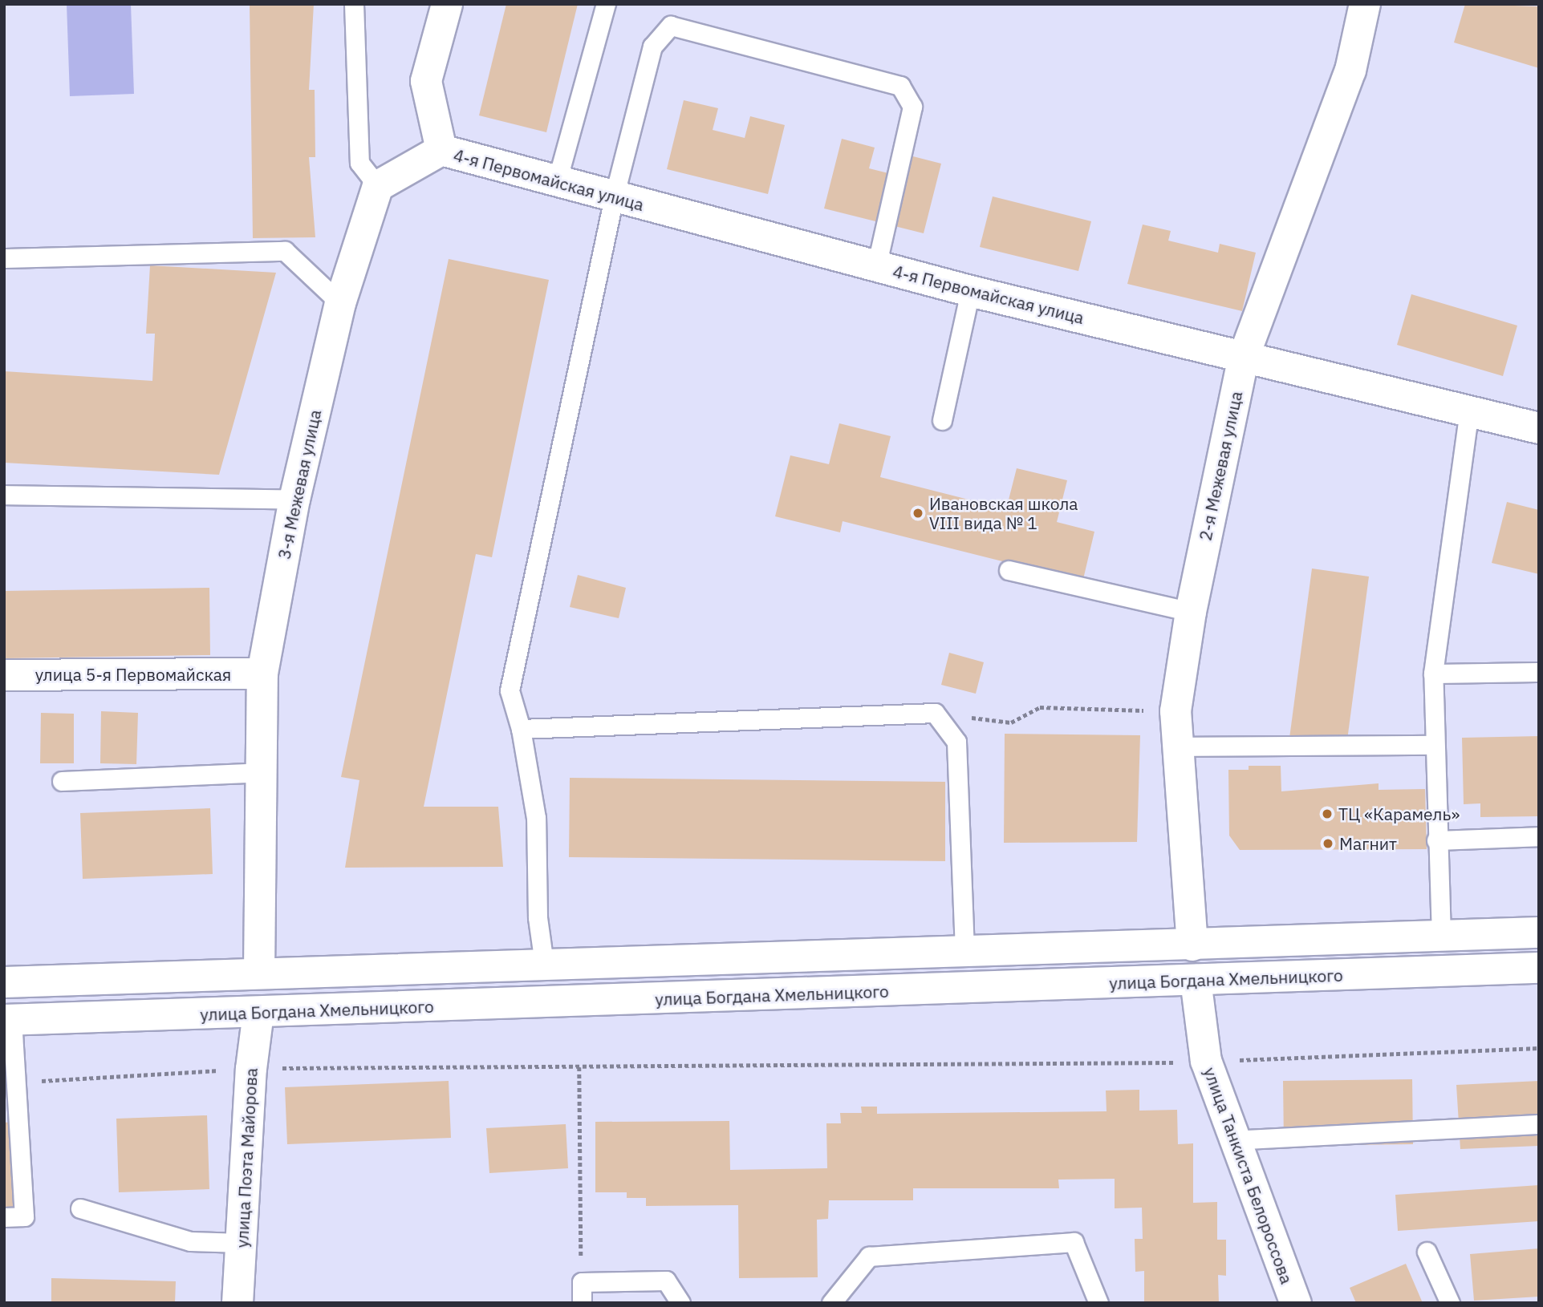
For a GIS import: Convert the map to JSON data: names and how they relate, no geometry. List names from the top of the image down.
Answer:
{
  "streets": {
    "street": [
      "4-я Первомайская улица",
      "2-я Межевая улица",
      "3-я Межевая улица",
      "улица 5-я Первомайская",
      "улица Богдана Хмельницкого",
      "улица Поэта Майорова",
      "улица Танкиста Белороссова"
    ]
  },
  "crossings": [
    ["4-я Первомайская улица", "2-я Межевая улица"],
    ["2-я Межевая улица", "улица Богдана Хмельницкого"],
    ["2-я Межевая улица", "улица Танкиста Белороссова"],
    ["3-я Межевая улица", "улица 5-я Первомайская"],
    ["3-я Межевая улица", "улица Богдана Хмельницкого"],
    ["3-я Межевая улица", "улица Поэта Майорова"],
    ["улица Богдана Хмельницкого", "улица Поэта Майорова"],
    ["улица Богдана Хмельницкого", "улица Танкиста Белороссова"]
  ],
  "places": ["Ивановская школа VIII вида № 1", "ТЦ «Карамель»", "Магнит"]
}
